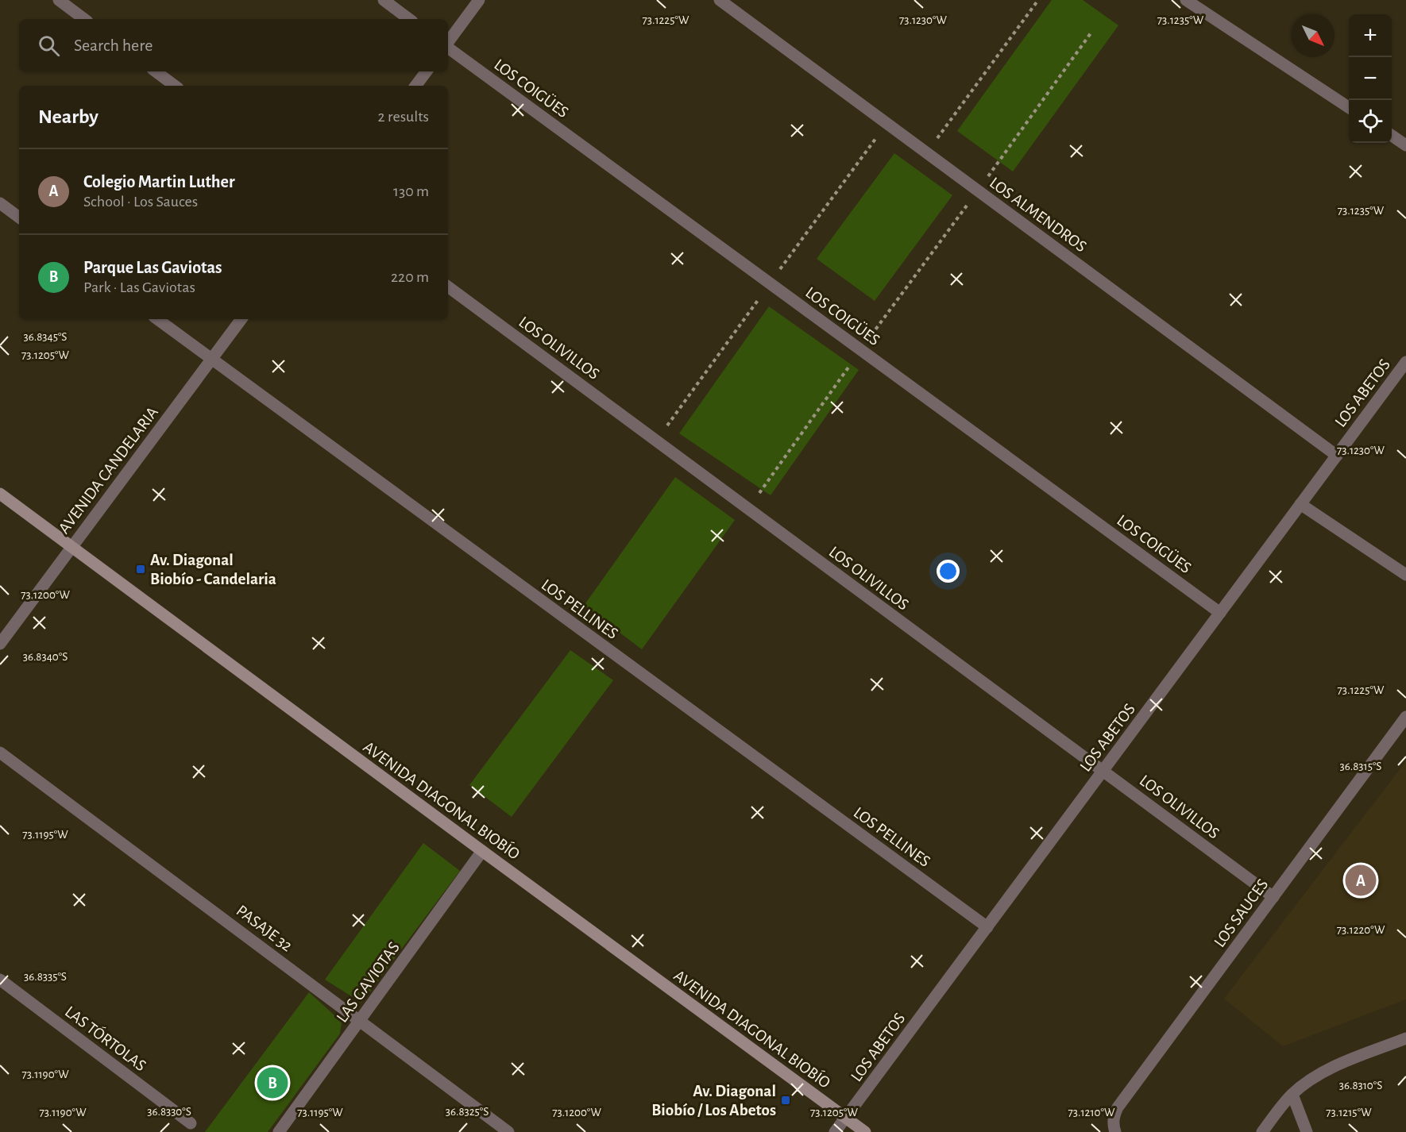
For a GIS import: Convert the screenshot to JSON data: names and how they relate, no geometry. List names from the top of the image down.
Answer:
{
  "streets": {
    "main road": ["AVENIDA DIAGONAL BIOBÍO"],
    "street": [
      "LOS COIGÜES",
      "LOS ALMENDROS",
      "LOS OLIVILLOS",
      "LOS ABETOS",
      "AVENIDA CANDELARIA",
      "LOS PELLINES",
      "LOS SAUCES",
      "PASAJE 32",
      "LAS GAVIOTAS",
      "LAS TÓRTOLAS"
    ]
  },
  "crossings": [
    ["LOS COIGÜES", "LOS ABETOS"],
    ["LOS ALMENDROS", "LOS ABETOS"],
    ["LOS OLIVILLOS", "LOS ABETOS"],
    ["LOS OLIVILLOS", "LOS SAUCES"],
    ["LOS ABETOS", "LOS PELLINES"],
    ["LOS ABETOS", "AVENIDA DIAGONAL BIOBÍO"],
    ["AVENIDA CANDELARIA", "LOS PELLINES"],
    ["AVENIDA CANDELARIA", "AVENIDA DIAGONAL BIOBÍO"],
    ["AVENIDA DIAGONAL BIOBÍO", "LAS GAVIOTAS"],
    ["PASAJE 32", "LAS GAVIOTAS"]
  ],
  "places": {
    "transit": ["Av. Diagonal Biobío - Candelaria", "Av. Diagonal Biobío / Los Abetos"]
  },
  "north": "bottom right",
  "page": {
    "map_buttons": ["+", "−"],
    "search": "Search here",
    "heading": ["Nearby", "2 results"],
    "list": [
      {
        "mark": "A",
        "name": "Colegio Martin Luther",
        "note": "School · Los Sauces",
        "value": "130 m"
      },
      {
        "mark": "B",
        "name": "Parque Las Gaviotas",
        "note": "Park · Las Gaviotas",
        "value": "220 m"
      }
    ],
    "pins": ["A", "B"]
  },
  "coordinates": [
    "73.1225°W",
    "73.1230°W",
    "73.1235°W",
    "36.8345°S",
    "73.1205°W",
    "73.1200°W",
    "36.8340°S",
    "36.8315°S",
    "73.1195°W",
    "73.1220°W",
    "36.8335°S",
    "73.1190°W",
    "36.8310°S",
    "36.8330°S",
    "36.8325°S",
    "73.1210°W",
    "73.1215°W"
  ]
}
